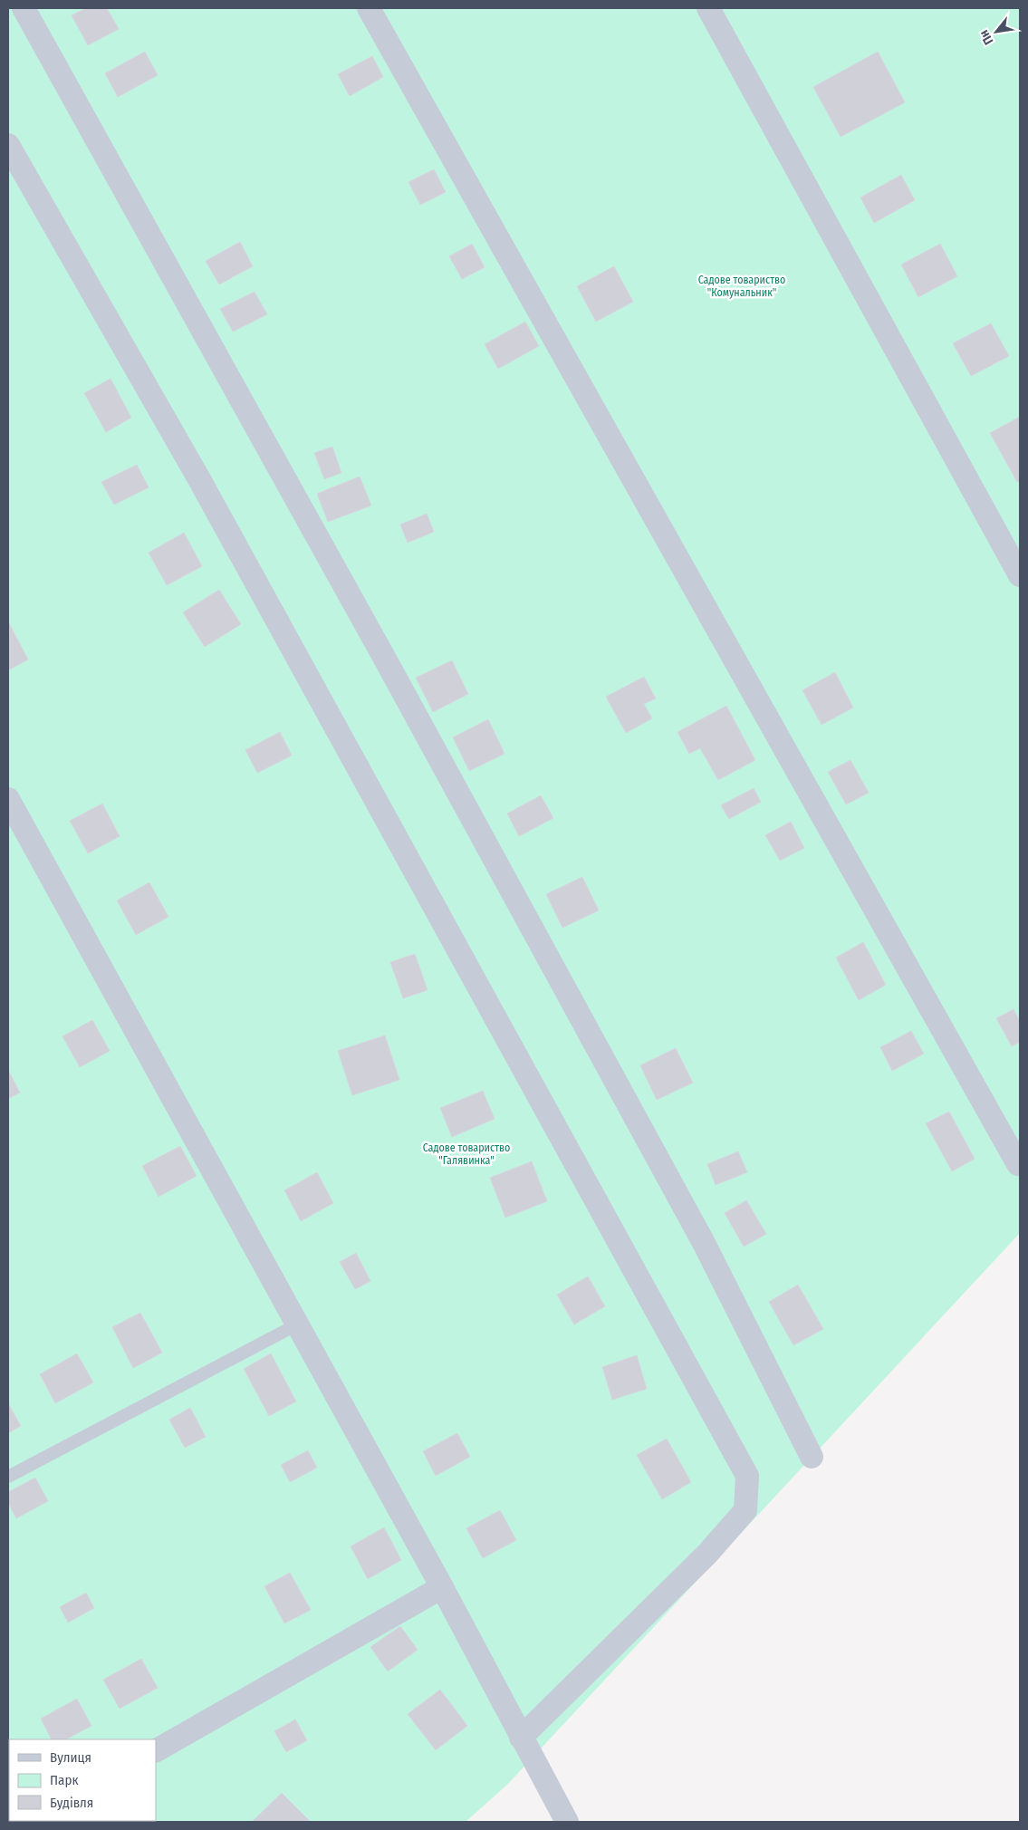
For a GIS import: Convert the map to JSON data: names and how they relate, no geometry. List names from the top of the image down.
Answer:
{
  "parks": ["Садове товариство \"Комунальник\"", "Садове товариство \"Галявинка\""],
  "legend": ["Вулиця", "Парк", "Будівля"],
  "north": "bottom left"
}
